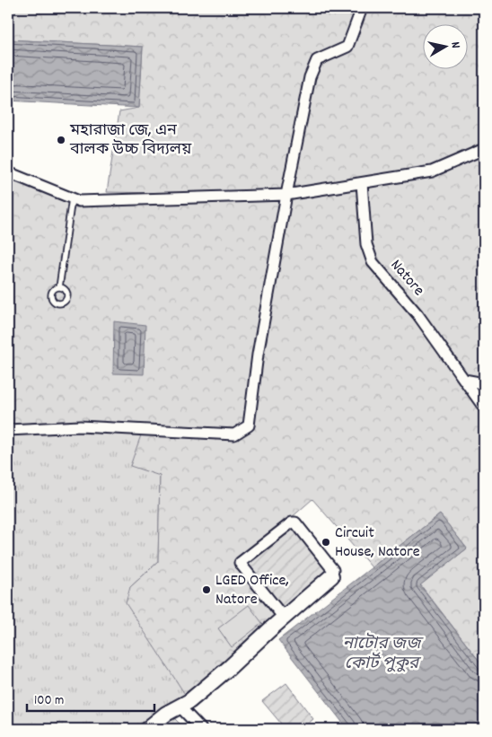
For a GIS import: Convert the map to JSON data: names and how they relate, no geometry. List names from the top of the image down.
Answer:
{
  "streets": {
    "street": ["Natore"]
  },
  "water": ["নাটোর জজ কোর্ট পুকুর"],
  "places": ["মহারাজা জে, এন বালক উচ্চ বিদ্যলয়", "Circuit House, Natore", "LGED Office, Natore"],
  "scale_bar": "100 m",
  "north": "right"
}
